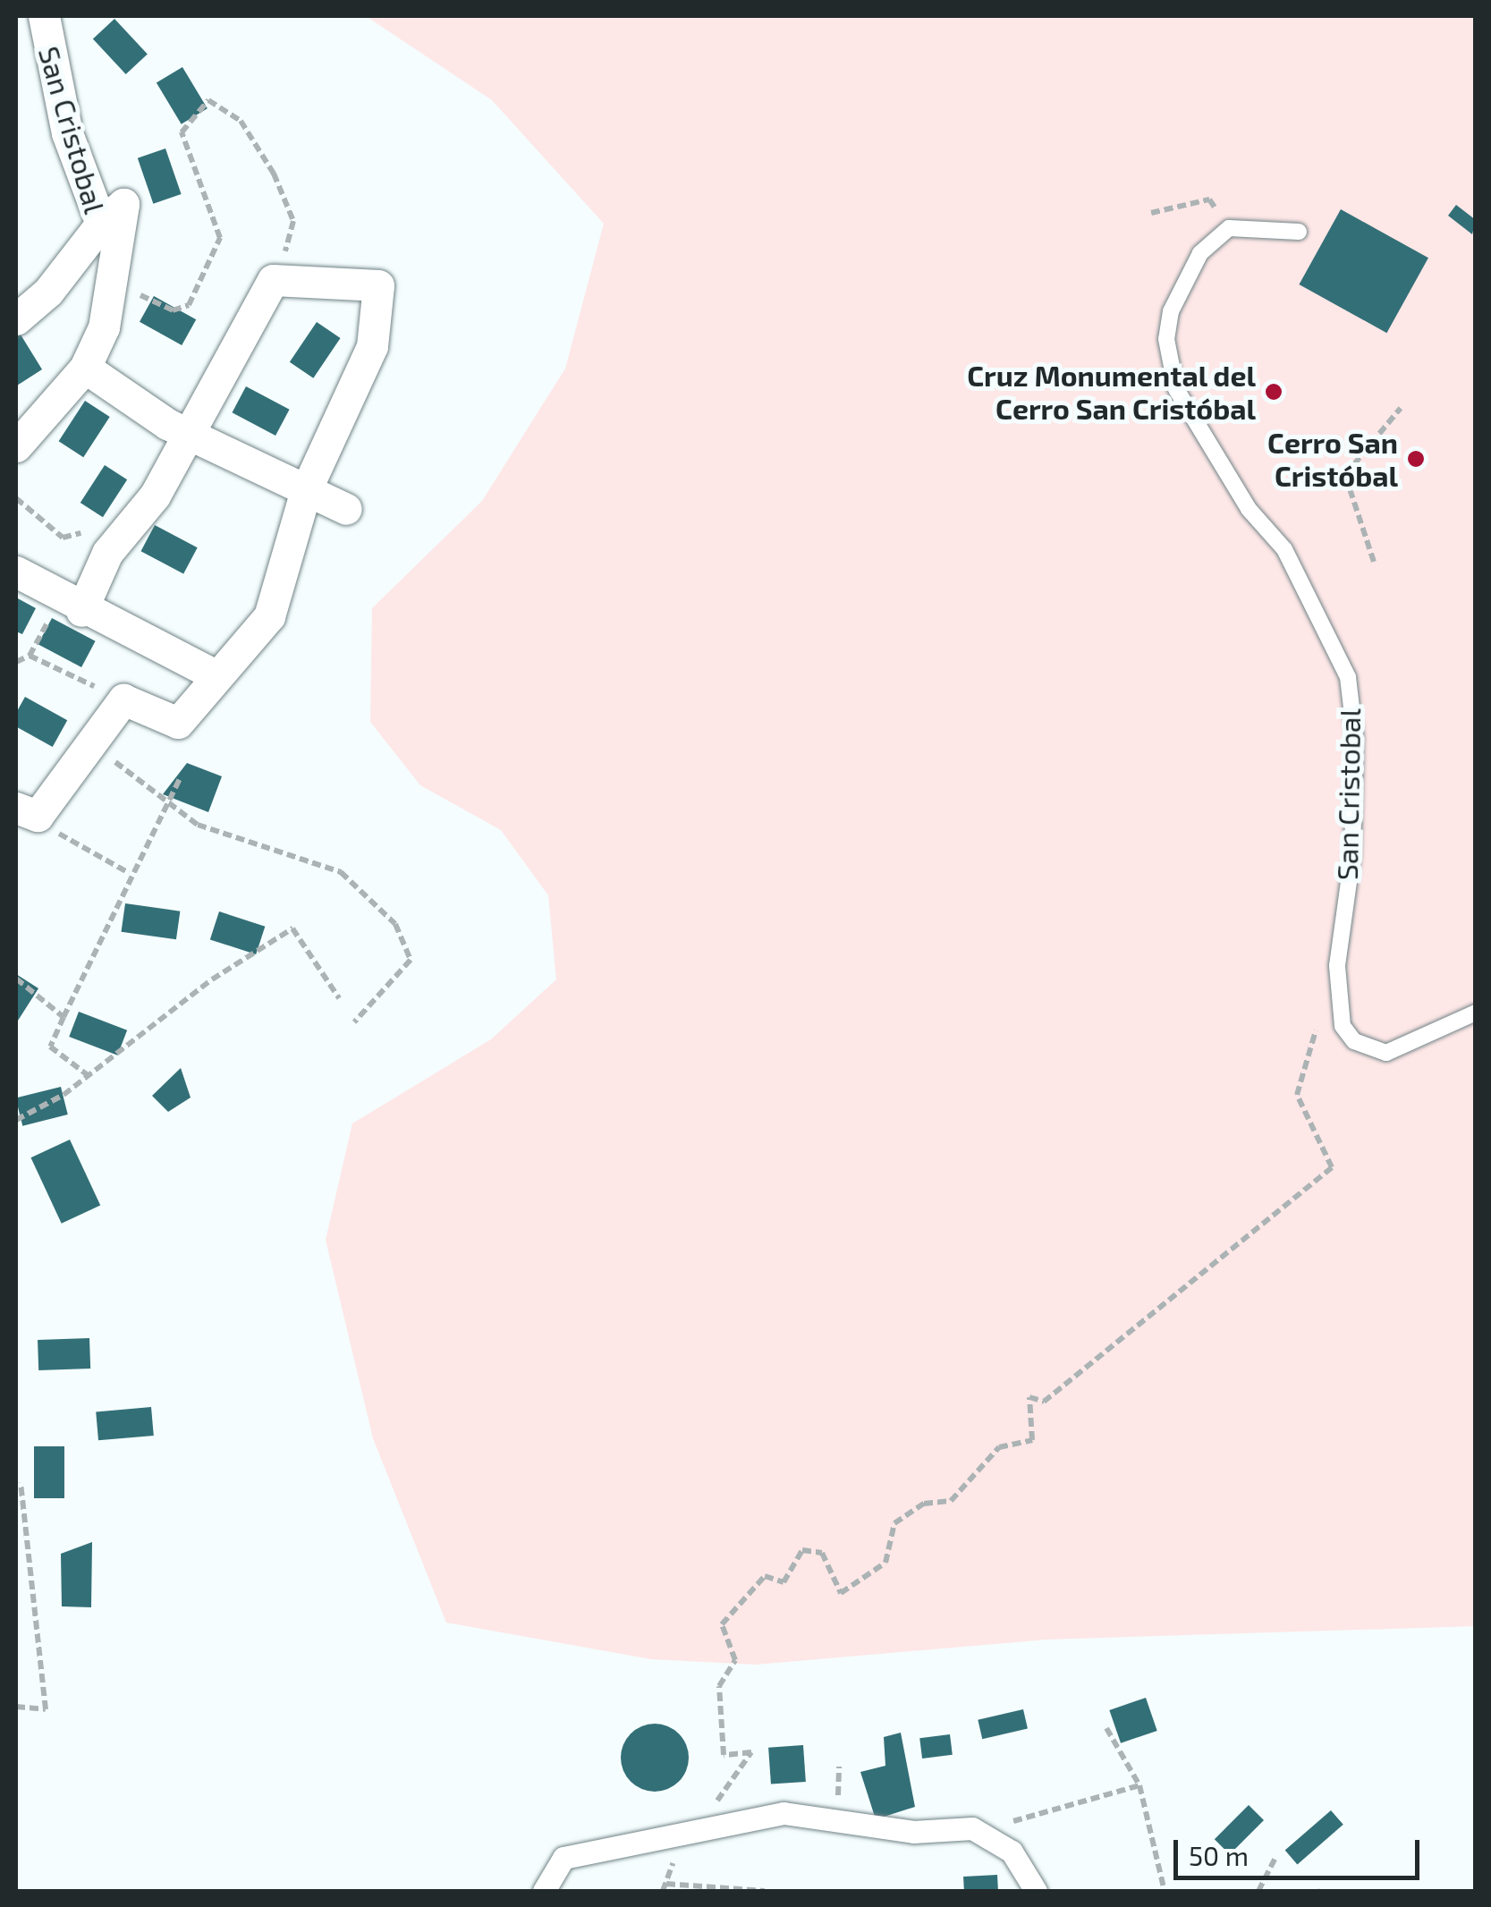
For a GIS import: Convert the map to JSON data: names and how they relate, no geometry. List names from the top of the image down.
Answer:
{
  "streets": {
    "street": ["San Cristobal"]
  },
  "places": ["Cruz Monumental del Cerro San Cristóbal", "Cerro San Cristóbal"],
  "scale_bar": "50 m"
}
